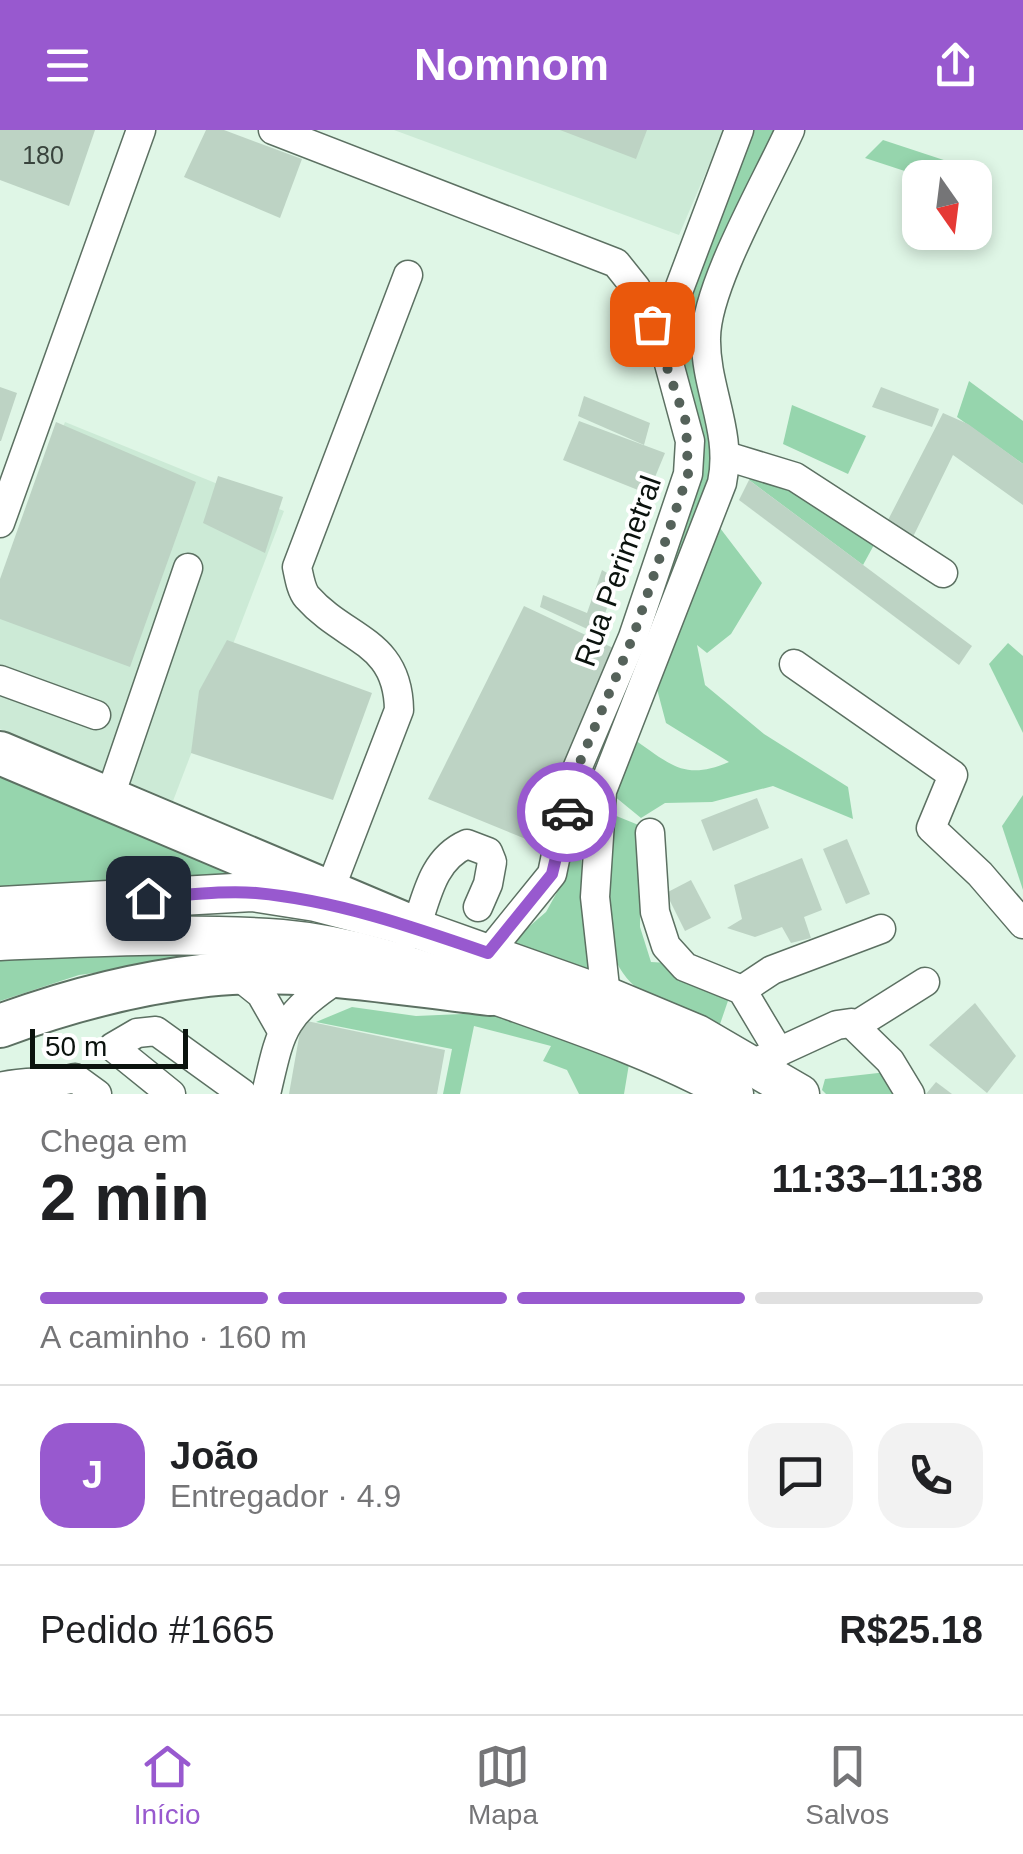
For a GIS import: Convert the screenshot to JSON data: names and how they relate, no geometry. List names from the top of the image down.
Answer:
{
  "streets": {
    "street": ["Rua Perimetral"]
  },
  "house_numbers": ["180"],
  "scale_bar": "50 m",
  "north": "bottom",
  "page": {
    "header": "Nomnom",
    "scale": "50 m",
    "heading": ["2 min", "Chega em", "11:33–11:38"],
    "panel": [
      "João",
      "Entregador · 4.9",
      "Pedido #1665",
      "R$25.18"
    ],
    "bar": "A caminho · 160 m",
    "round": "J",
    "tabs": ["Início", "Mapa", "Salvos"]
  }
}
